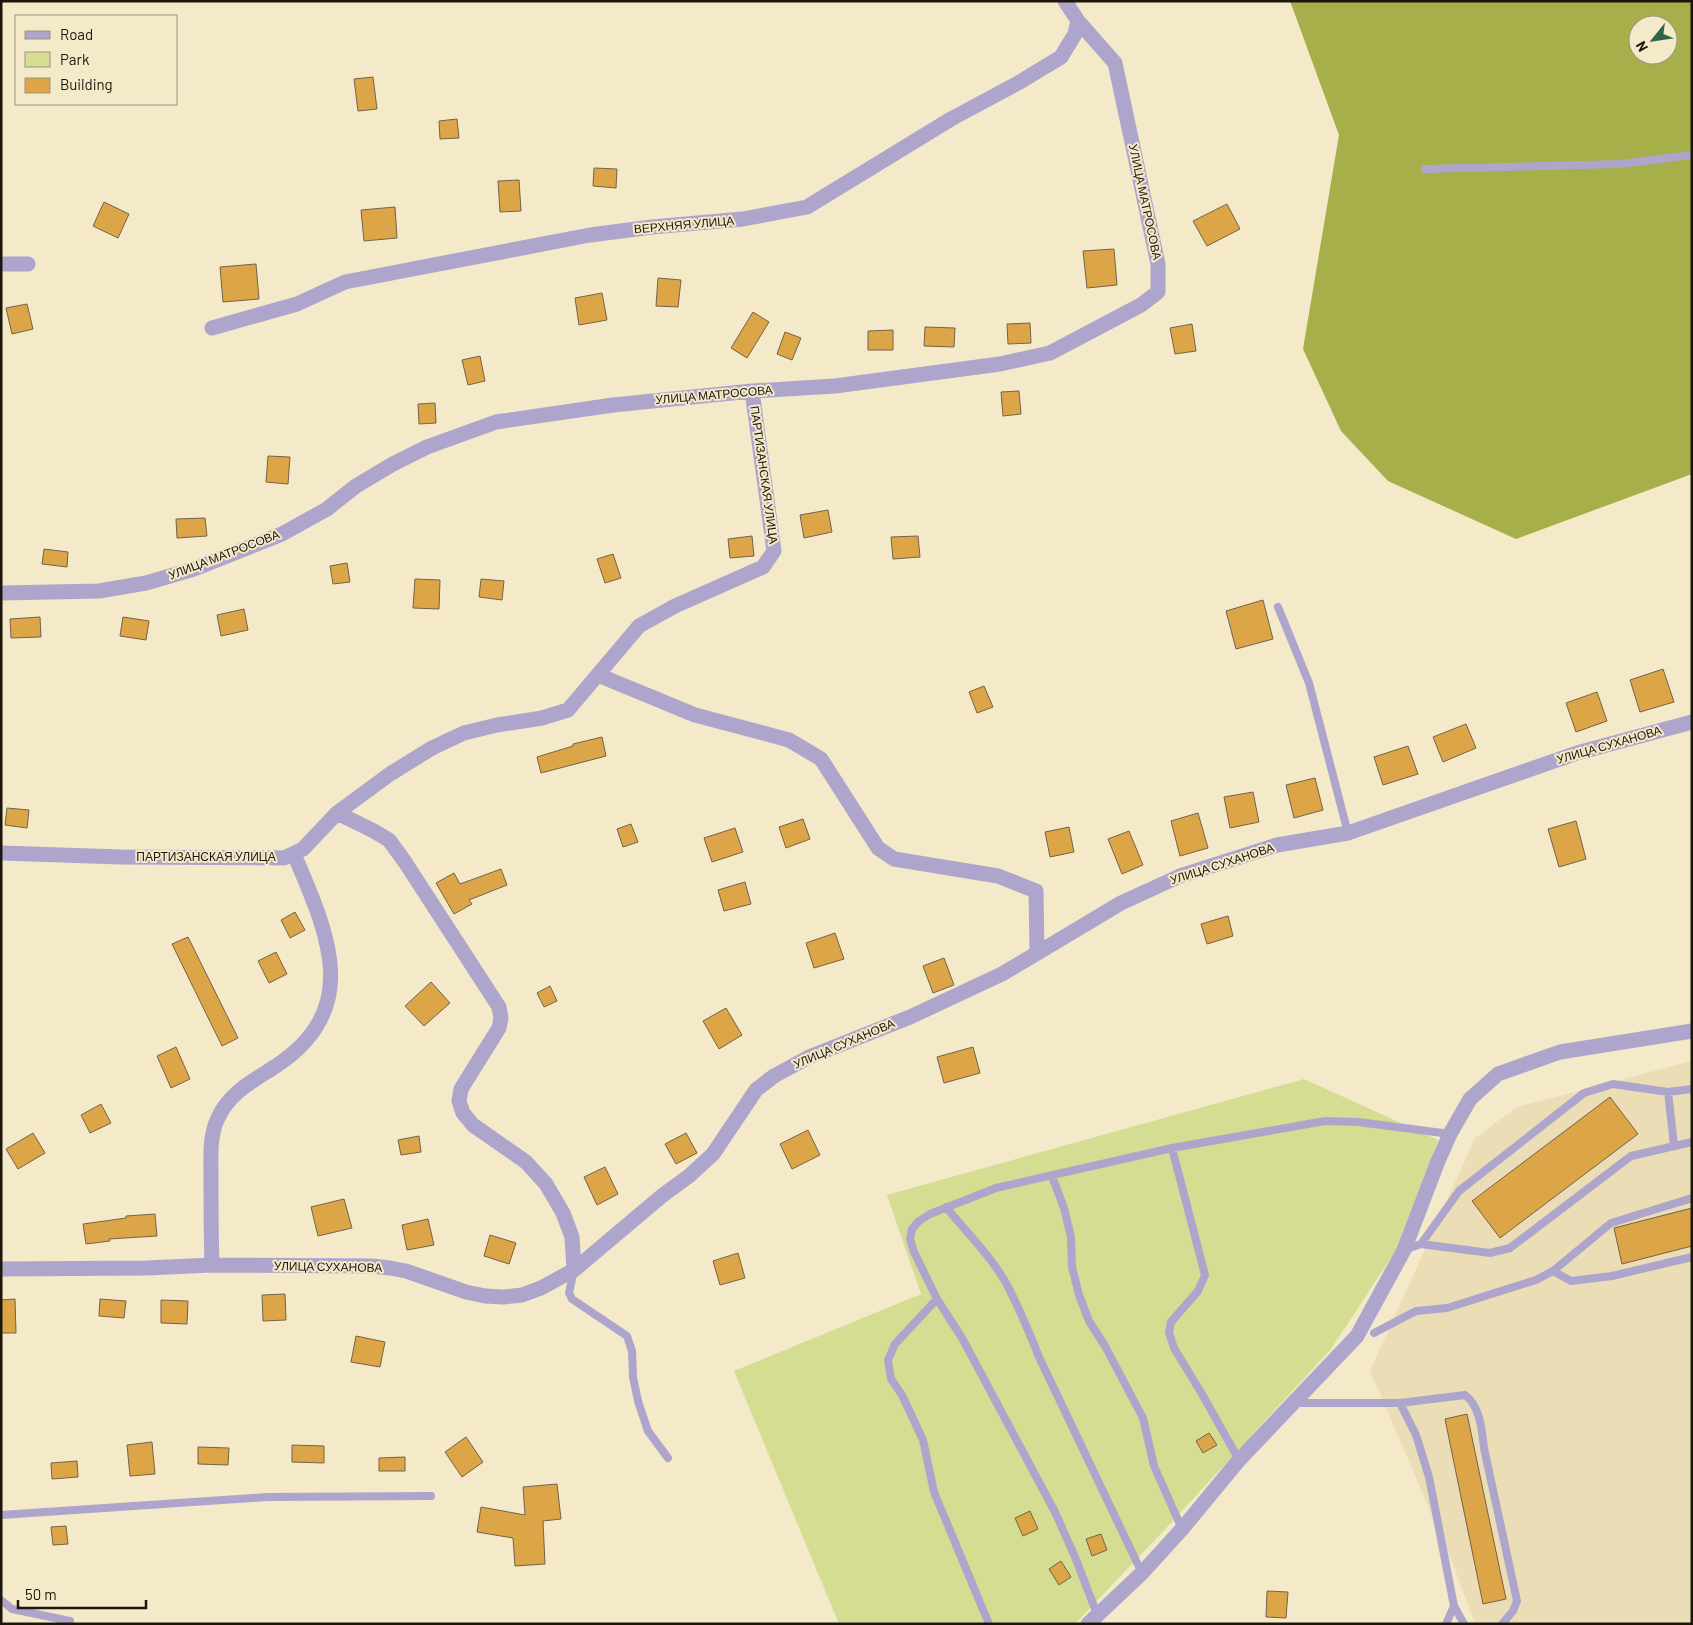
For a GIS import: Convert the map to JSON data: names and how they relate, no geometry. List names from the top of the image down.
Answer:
{
  "streets": {
    "street": [
      "УЛИЦА МАТРОСОВА",
      "ВЕРХНЯЯ УЛИЦА",
      "ПАРТИЗАНСКАЯ УЛИЦА",
      "УЛИЦА СУХАНОВА"
    ]
  },
  "crossings": [
    ["УЛИЦА МАТРОСОВА", "ВЕРХНЯЯ УЛИЦА"],
    ["УЛИЦА МАТРОСОВА", "ПАРТИЗАНСКАЯ УЛИЦА"]
  ],
  "legend": ["Road", "Park", "Building"],
  "scale_bar": "50 m",
  "north": "bottom left"
}
